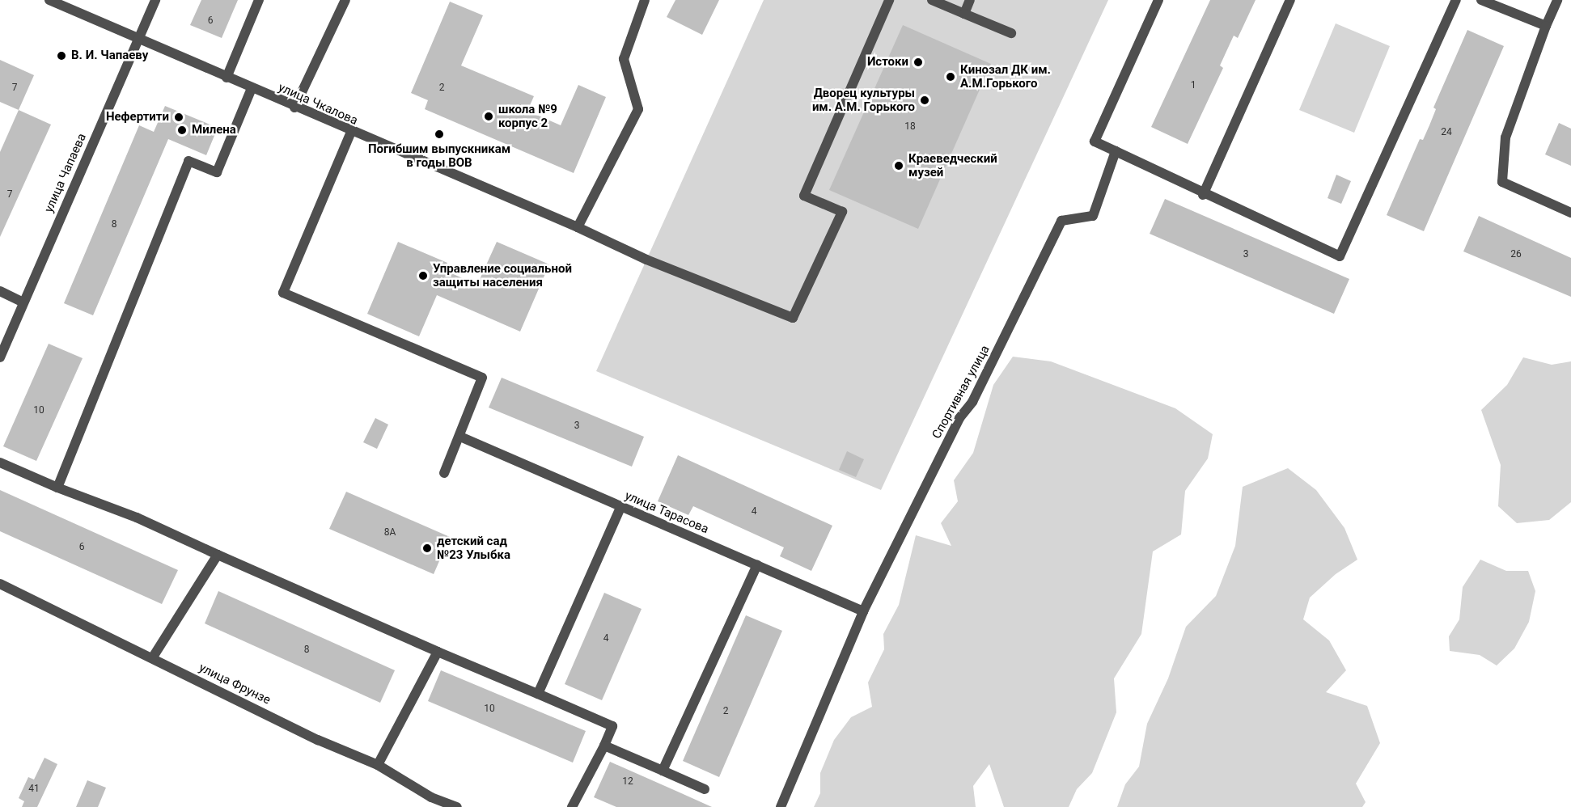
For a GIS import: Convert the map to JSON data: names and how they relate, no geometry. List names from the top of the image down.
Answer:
{
  "streets": {
    "street": [
      "улица Чкалова",
      "улица Чапаева",
      "Спортивная улица",
      "улица Тарасова",
      "улица Фрунзе"
    ]
  },
  "crossings": [
    ["улица Чкалова", "улица Чапаева"],
    ["Спортивная улица", "улица Тарасова"]
  ],
  "places": [
    "В. И. Чапаеву",
    "Истоки",
    "Кинозал ДК им. А.М.Горького",
    "Дворец культуры им. А.М. Горького",
    "школа №9 корпус 2",
    "Нефертити",
    "Милена",
    "Погибшим выпускникам в годы ВОВ",
    "Краеведческий музей",
    "Управление социальной защиты населения",
    "детский сад №23 Улыбка"
  ],
  "house_numbers": [
    "6",
    "1",
    "7",
    "2",
    "18",
    "24",
    "7",
    "8",
    "3",
    "26",
    "10",
    "3",
    "4",
    "8А",
    "6",
    "4",
    "8",
    "10",
    "2",
    "12",
    "41"
  ]
}
